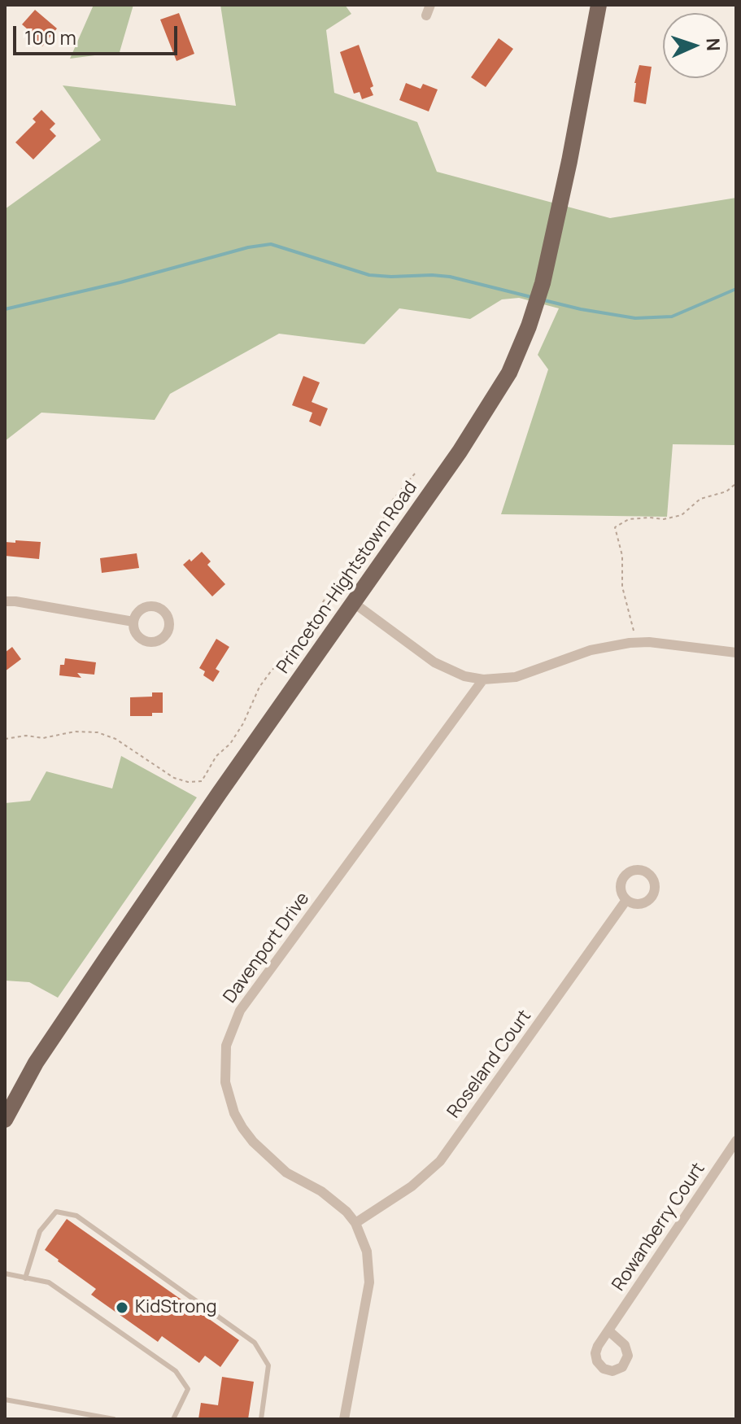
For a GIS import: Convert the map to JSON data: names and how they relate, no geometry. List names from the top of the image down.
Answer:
{
  "streets": {
    "main road": ["Princeton-Hightstown Road"],
    "street": ["Davenport Drive", "Roseland Court", "Rowanberry Court"]
  },
  "crossings": [
    ["Davenport Drive", "Roseland Court"]
  ],
  "places": ["KidStrong"],
  "scale_bar": "100 m",
  "north": "right"
}
